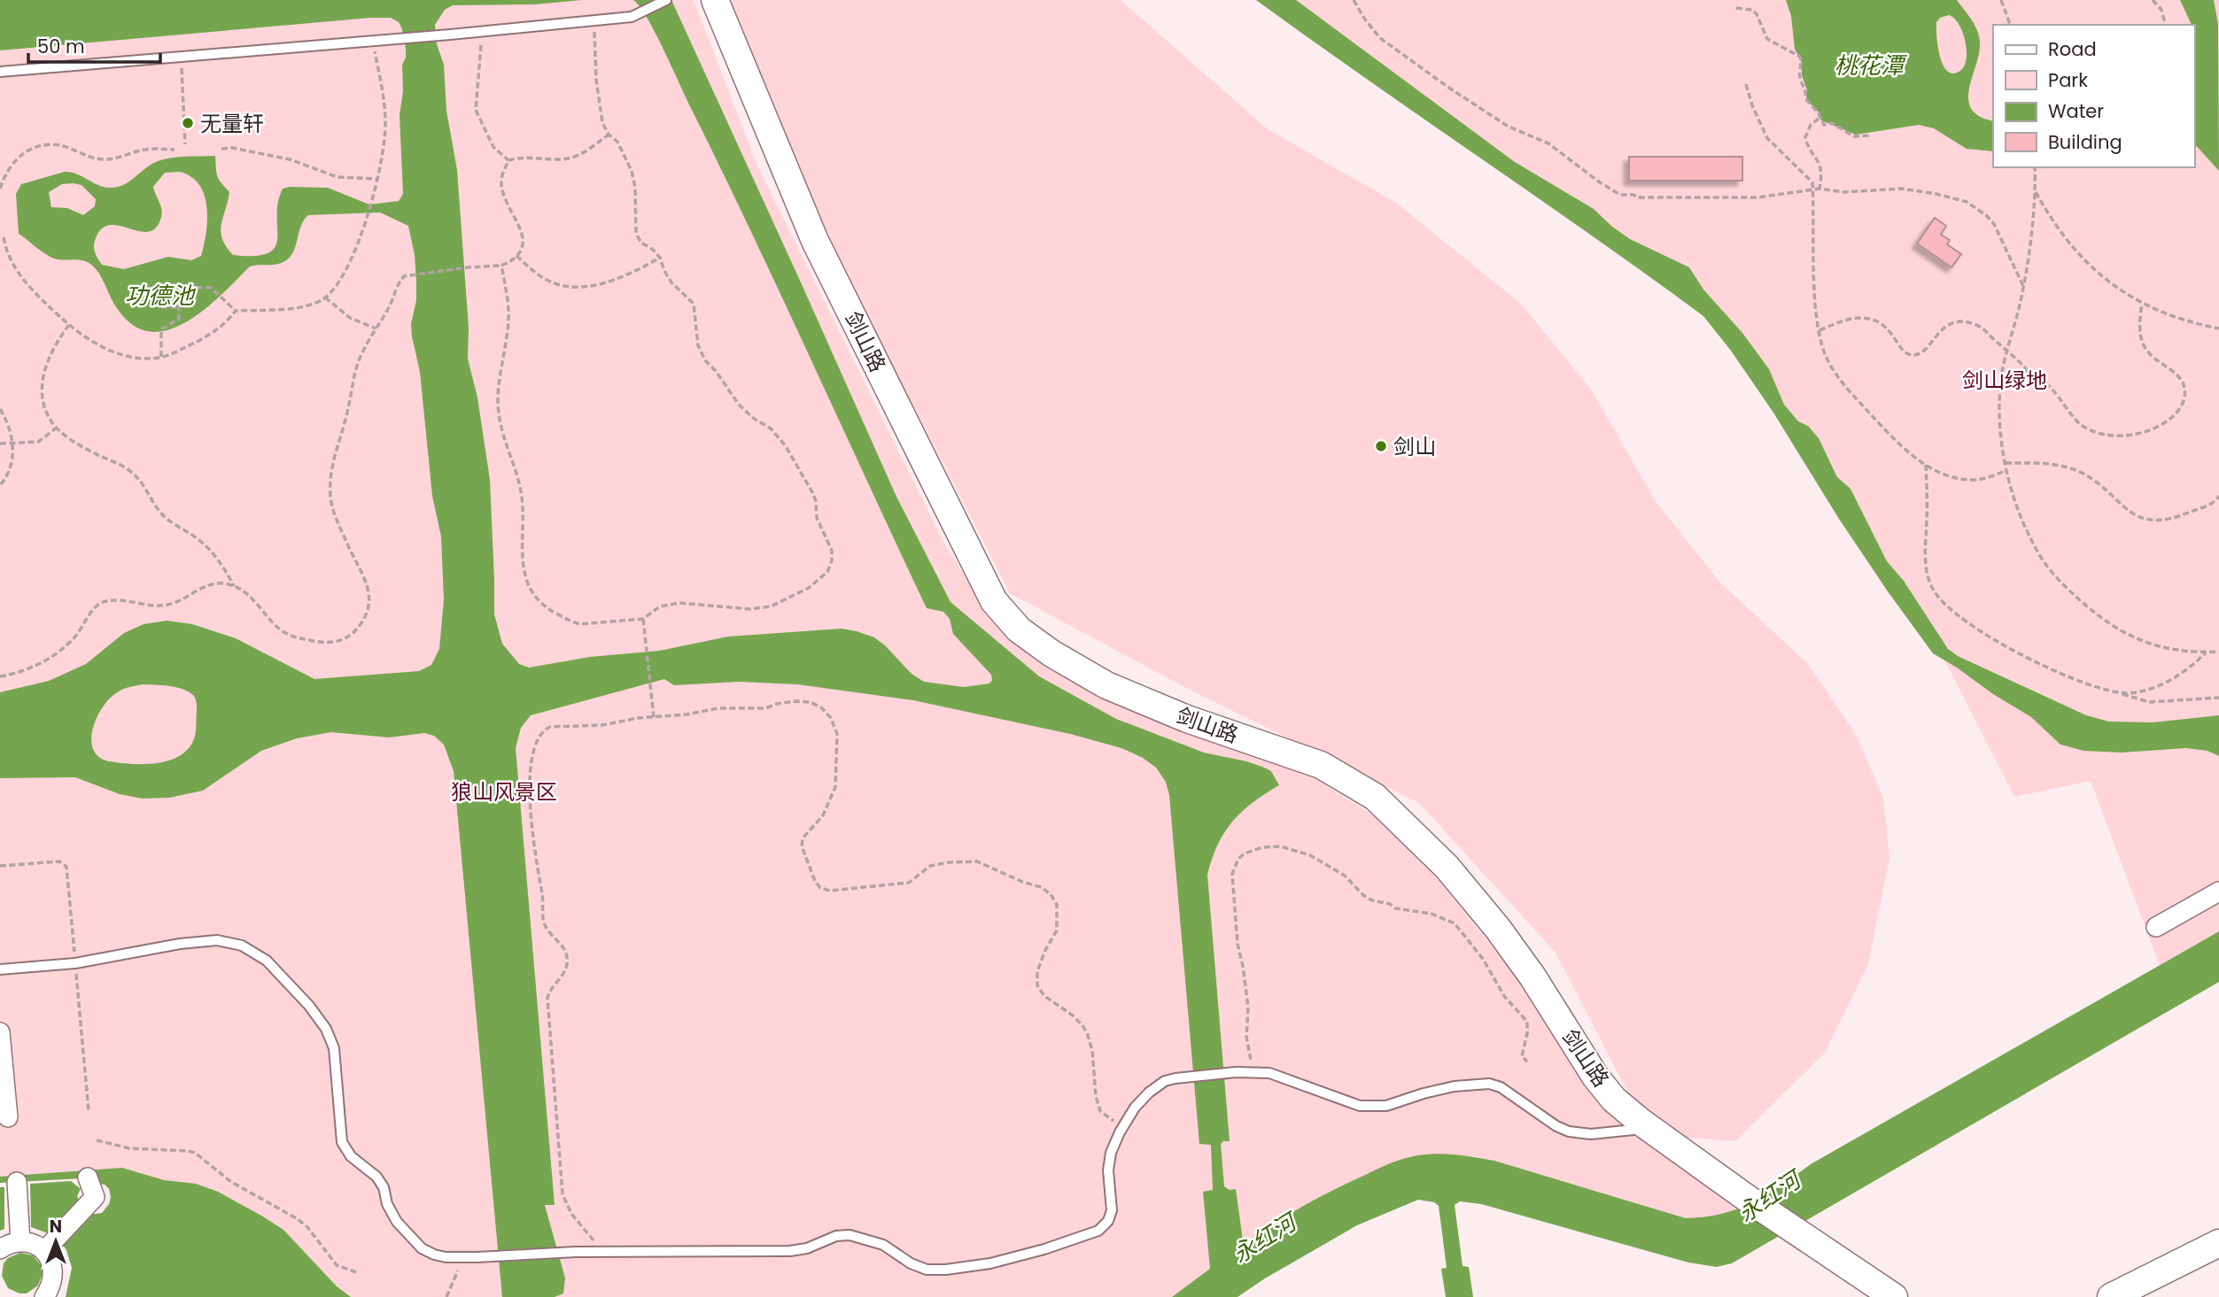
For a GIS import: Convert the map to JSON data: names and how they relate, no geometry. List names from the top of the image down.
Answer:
{
  "streets": {
    "street": ["剑山路"]
  },
  "water": ["桃花潭", "功德池", "永红河"],
  "parks": ["剑山绿地", "狼山风景区"],
  "places": ["无量轩", "剑山"],
  "legend": [
    "Road",
    "Park",
    "Water",
    "Building"
  ],
  "scale_bar": "50 m",
  "north": "top"
}
